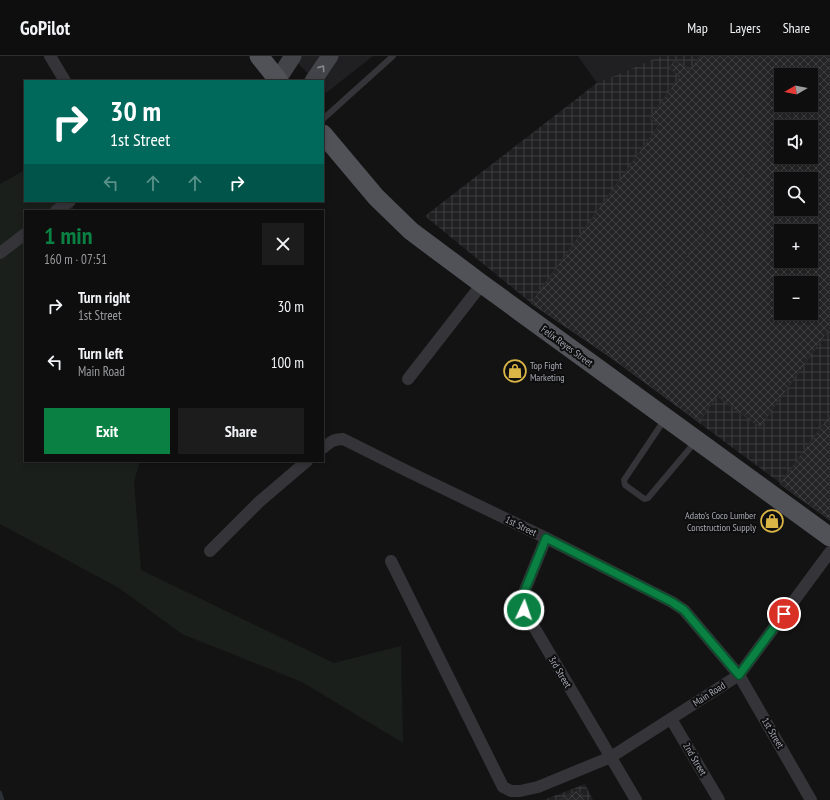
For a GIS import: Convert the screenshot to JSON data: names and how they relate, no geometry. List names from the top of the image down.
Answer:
{
  "streets": {
    "main road": ["Felix Reyes Street"],
    "street": [
      "1st Street",
      "3rd Street",
      "Main Road",
      "2nd Street"
    ]
  },
  "crossings": [
    ["1st Street", "3rd Street"],
    ["1st Street", "Main Road"],
    ["3rd Street", "Main Road"],
    ["Main Road", "2nd Street"]
  ],
  "places": {
    "shop": ["Top Fight Marketing", "Adato's Coco Lumber Construction Supply"]
  },
  "north": "left",
  "page": {
    "header": "GoPilot",
    "nav": ["Map", "Layers", "Share"],
    "map_buttons": ["+", "−"],
    "turn": ["30 m", "1st Street"],
    "heading": ["1 min", "160 m · 07:51"],
    "list": [
      {
        "name": "Turn right",
        "note": "1st Street",
        "value": "30 m"
      },
      {
        "name": "Turn left",
        "note": "Main Road",
        "value": "100 m"
      }
    ],
    "buttons": ["Exit", "Share"]
  }
}
